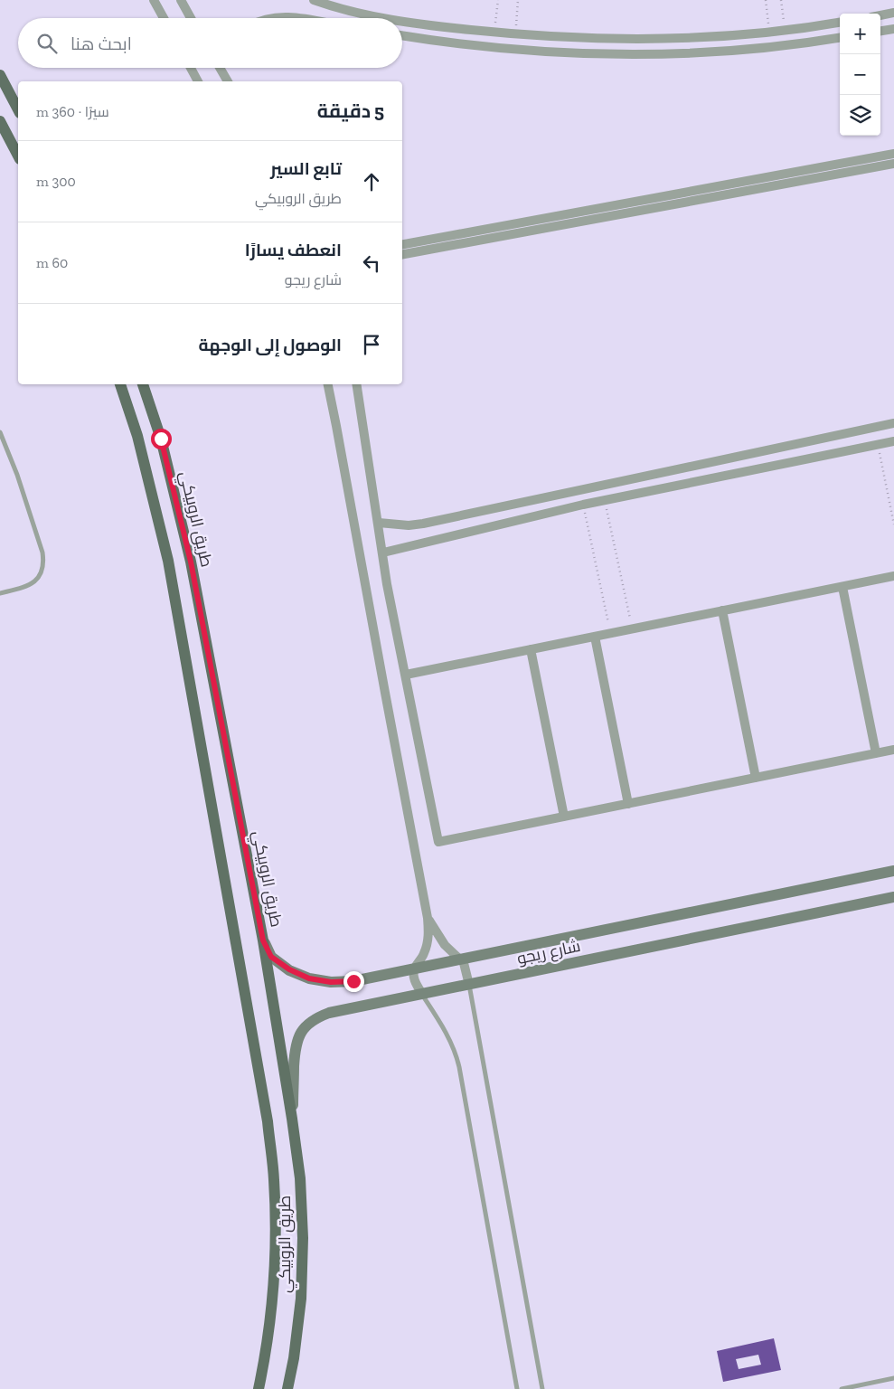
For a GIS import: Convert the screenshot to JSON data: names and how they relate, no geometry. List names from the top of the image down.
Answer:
{
  "streets": {
    "main road": ["طريق الروبيكي", "شارع ريجو"]
  },
  "crossings": [
    ["طريق الروبيكي", "شارع ريجو"]
  ],
  "page": {
    "map_buttons": ["+", "−"],
    "search": "ابحث هنا",
    "heading": ["5 دقيقة", "سيرًا · 360 m"],
    "list": [
      ["تابع السير", "طريق الروبيكي", "300 m"],
      ["انعطف يسارًا", "شارع ريجو", "60 m"],
      "الوصول إلى الوجهة"
    ]
  }
}
